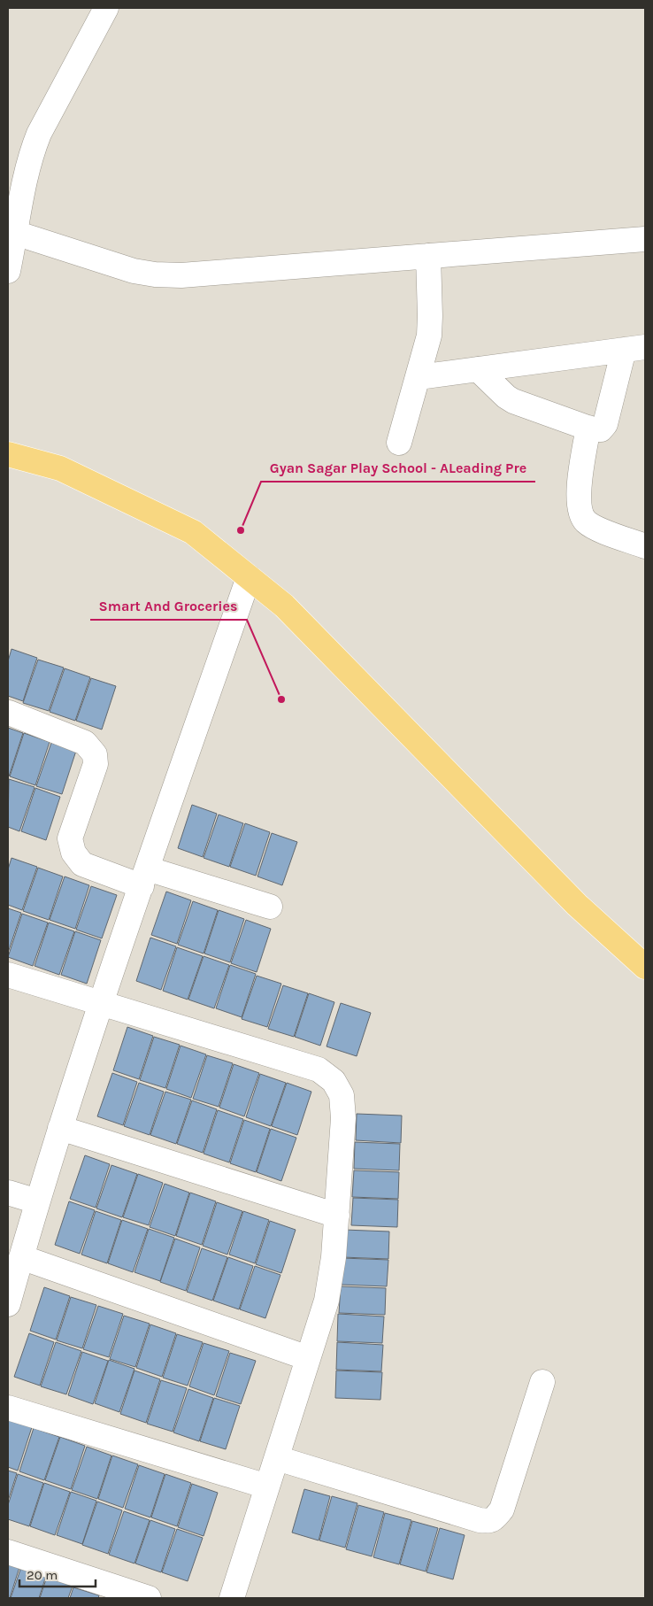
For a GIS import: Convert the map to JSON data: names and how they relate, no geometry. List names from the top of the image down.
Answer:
{
  "places": ["Gyan Sagar Play School - ALeading Pre", "Smart And Groceries"],
  "scale_bar": "20 m"
}
